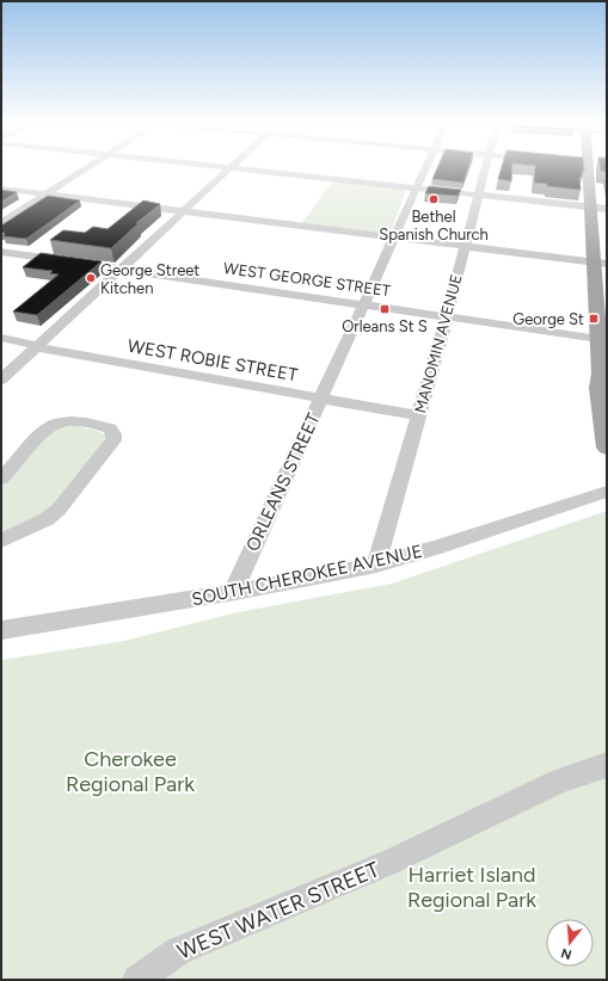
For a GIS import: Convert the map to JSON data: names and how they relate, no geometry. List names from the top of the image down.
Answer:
{
  "streets": {
    "street": [
      "WEST GEORGE STREET",
      "MANOMIN AVENUE",
      "WEST ROBIE STREET",
      "ORLEANS STREET",
      "SOUTH CHEROKEE AVENUE",
      "WEST WATER STREET"
    ]
  },
  "crossings": [
    ["WEST GEORGE STREET", "MANOMIN AVENUE"],
    ["WEST GEORGE STREET", "ORLEANS STREET"],
    ["MANOMIN AVENUE", "WEST ROBIE STREET"],
    ["MANOMIN AVENUE", "SOUTH CHEROKEE AVENUE"],
    ["WEST ROBIE STREET", "ORLEANS STREET"],
    ["ORLEANS STREET", "SOUTH CHEROKEE AVENUE"]
  ],
  "parks": ["Cherokee Regional Park", "Harriet Island Regional Park"],
  "places": {
    "other": ["Bethel Spanish Church", "George Street Kitchen"],
    "transit": ["Orleans St S", "George St"]
  },
  "north": "bottom"
}
